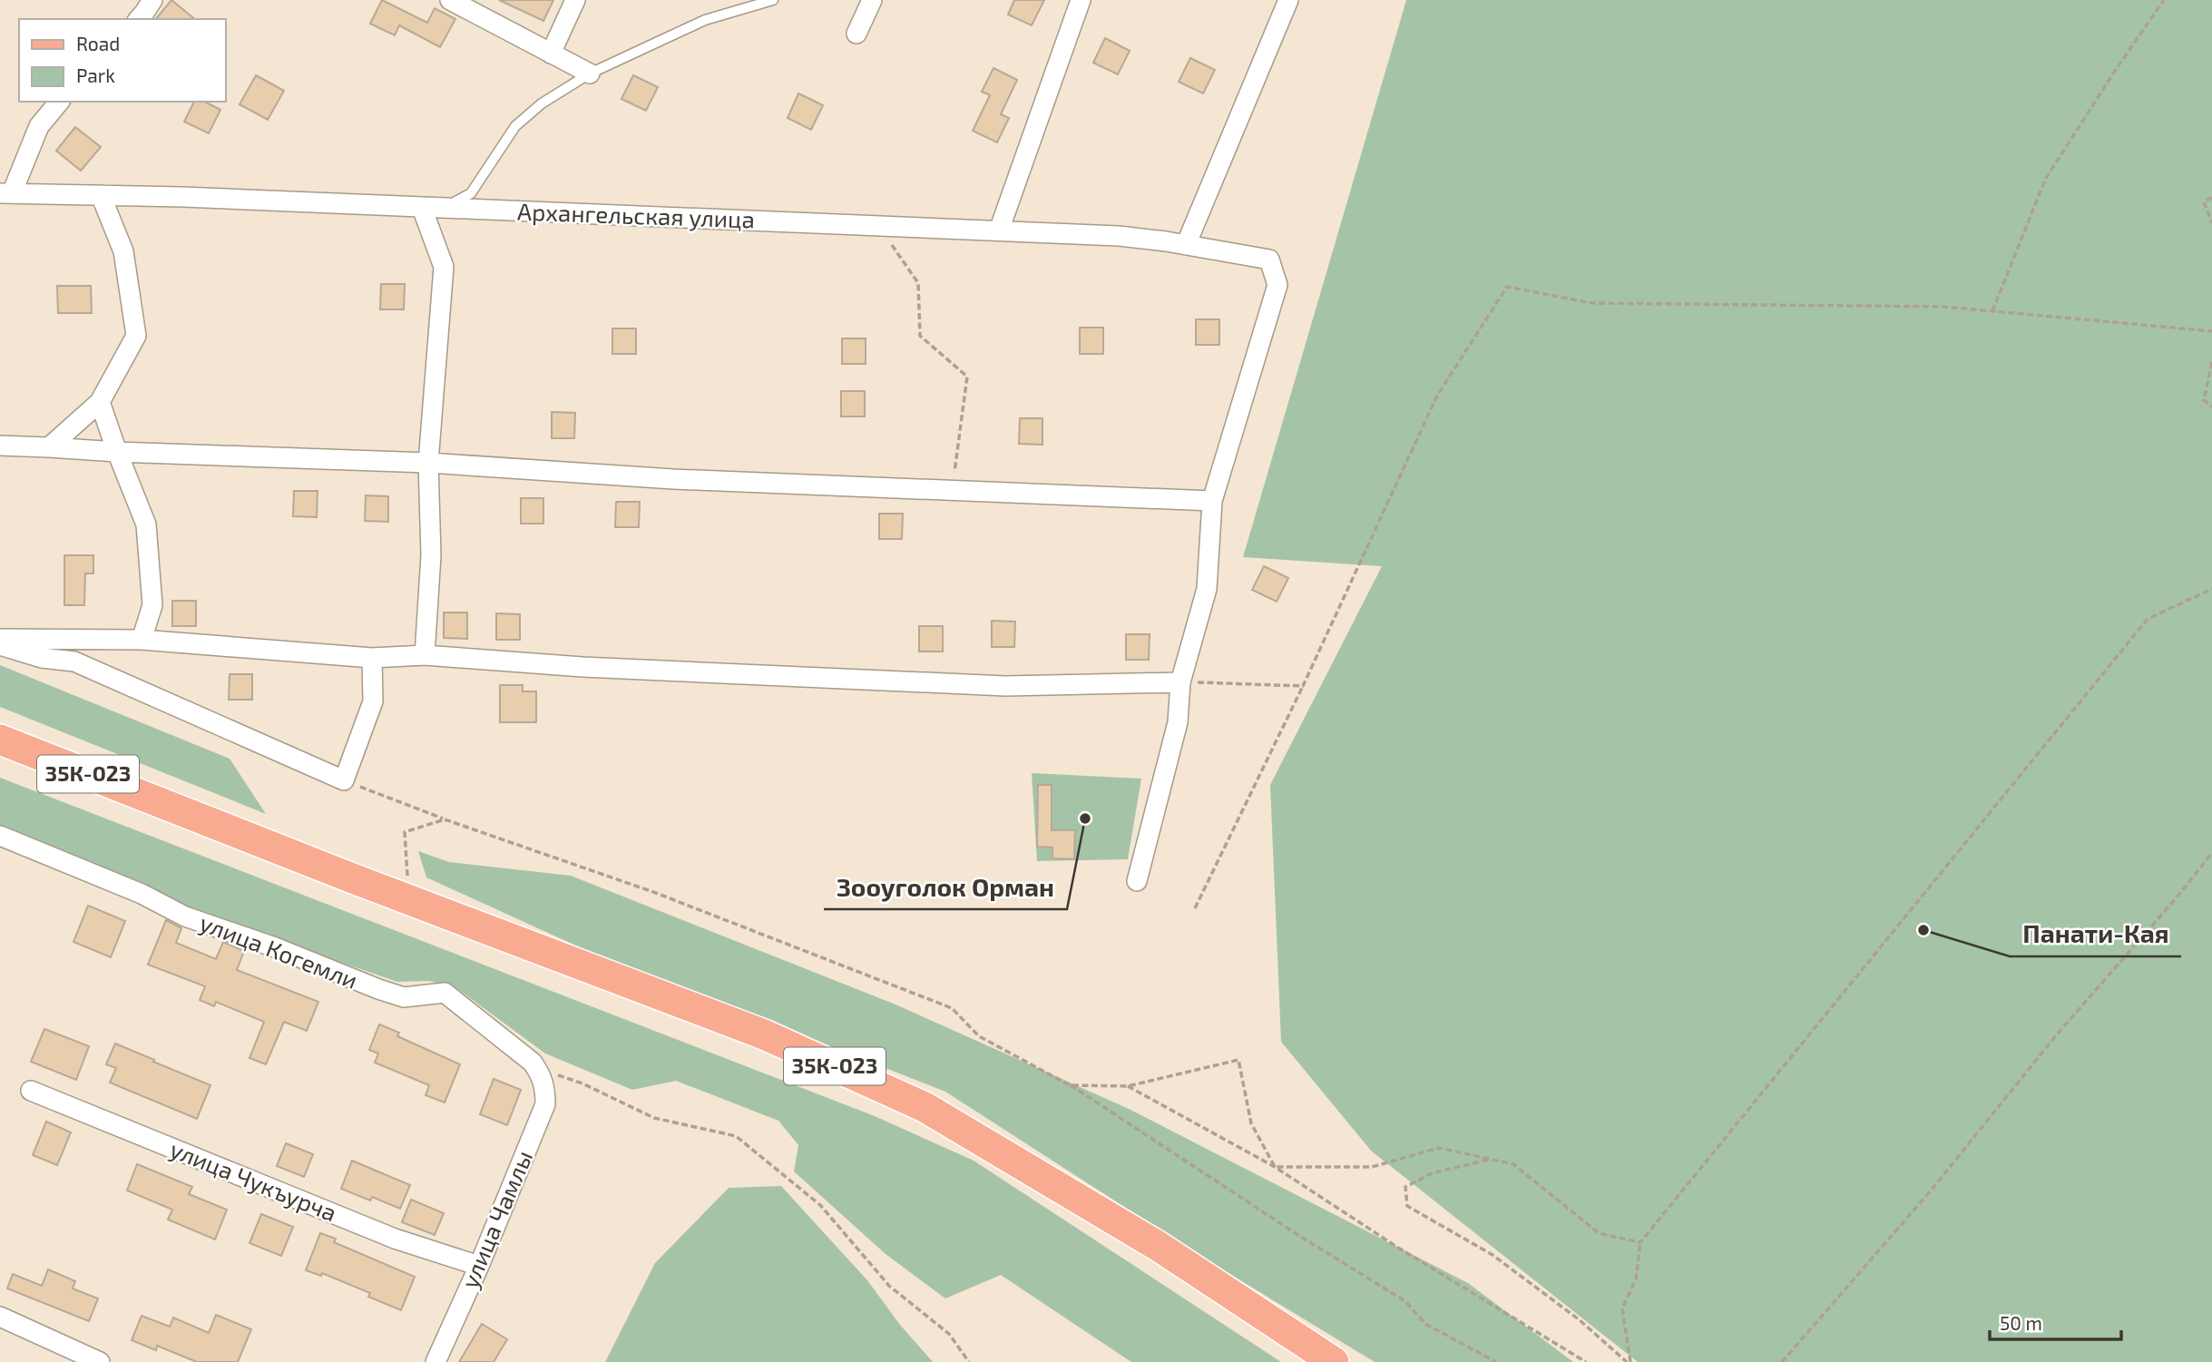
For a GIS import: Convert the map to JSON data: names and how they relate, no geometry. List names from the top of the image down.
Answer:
{
  "streets": {
    "main road": ["35К-023"],
    "street": [
      "Архангельская улица",
      "улица Когемли",
      "улица Чукъурча",
      "улица Чамлы"
    ]
  },
  "crossings": [
    ["улица Когемли", "улица Чамлы"],
    ["улица Чукъурча", "улица Чамлы"]
  ],
  "places": ["Зооуголок Орман", "Панати-Кая"],
  "legend": ["Road", "Park"],
  "scale_bar": "50 m"
}
